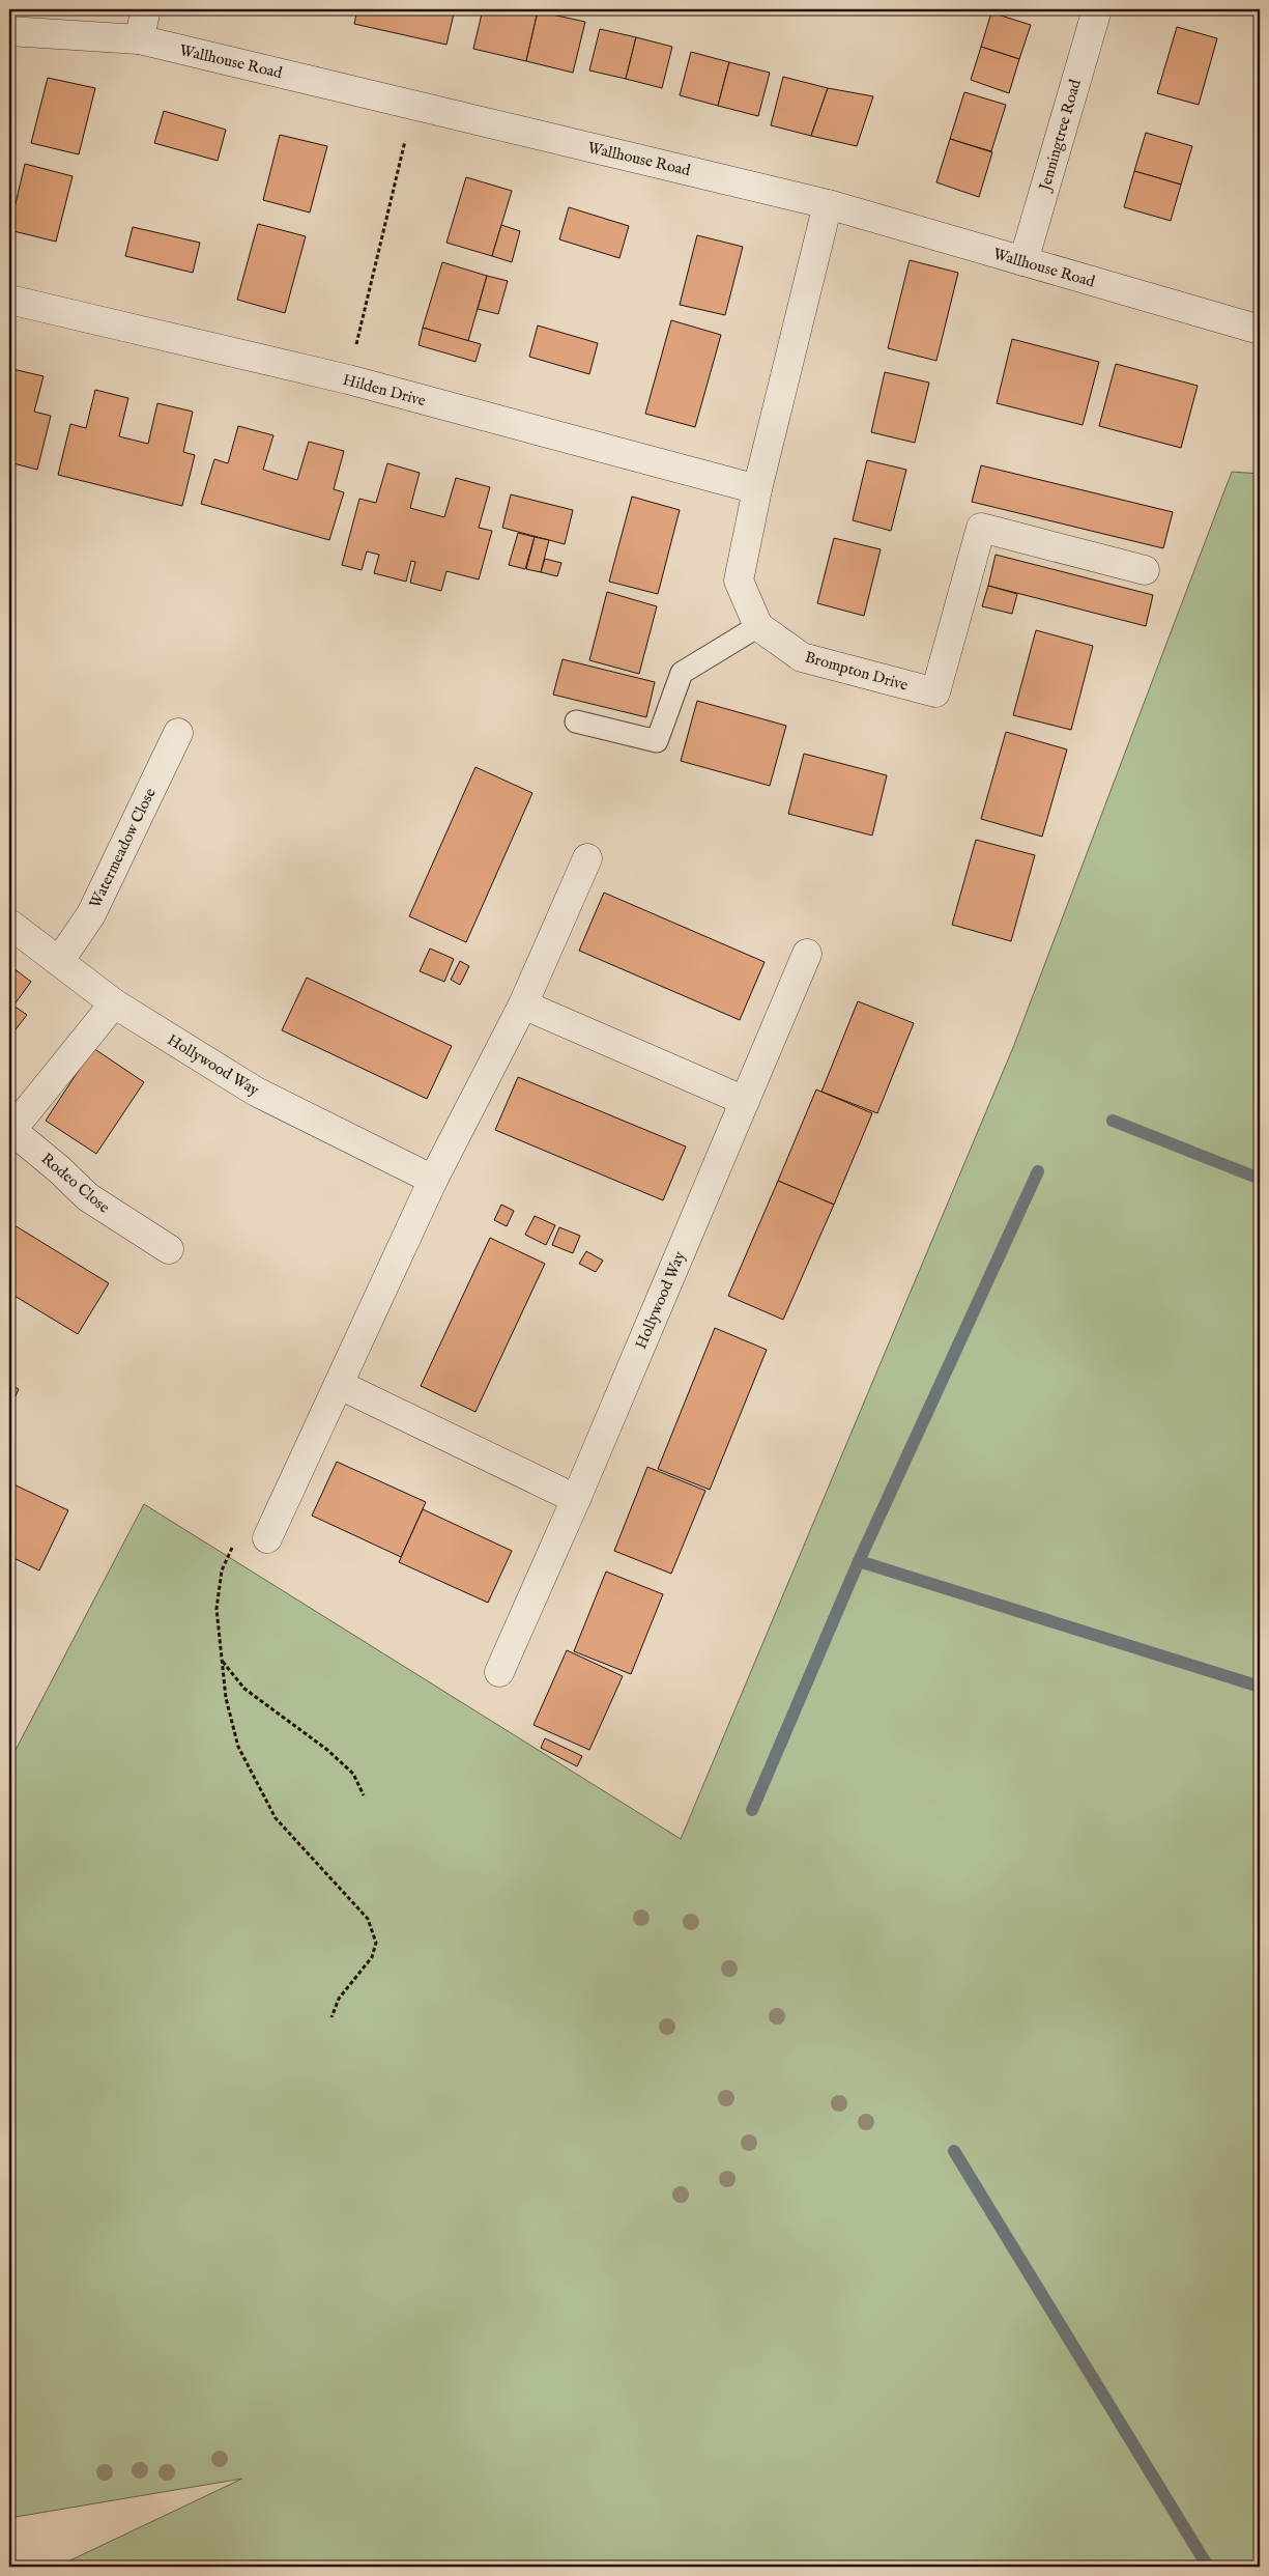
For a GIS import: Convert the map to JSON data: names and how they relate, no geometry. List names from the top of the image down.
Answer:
{
  "streets": {
    "street": [
      "Wallhouse Road",
      "Jenningtree Road",
      "Hilden Drive",
      "Brompton Drive",
      "Watermeadow Close",
      "Hollywood Way",
      "Rodeo Close"
    ]
  },
  "crossings": [
    ["Wallhouse Road", "Jenningtree Road"],
    ["Watermeadow Close", "Hollywood Way"],
    ["Hollywood Way", "Rodeo Close"]
  ]
}
